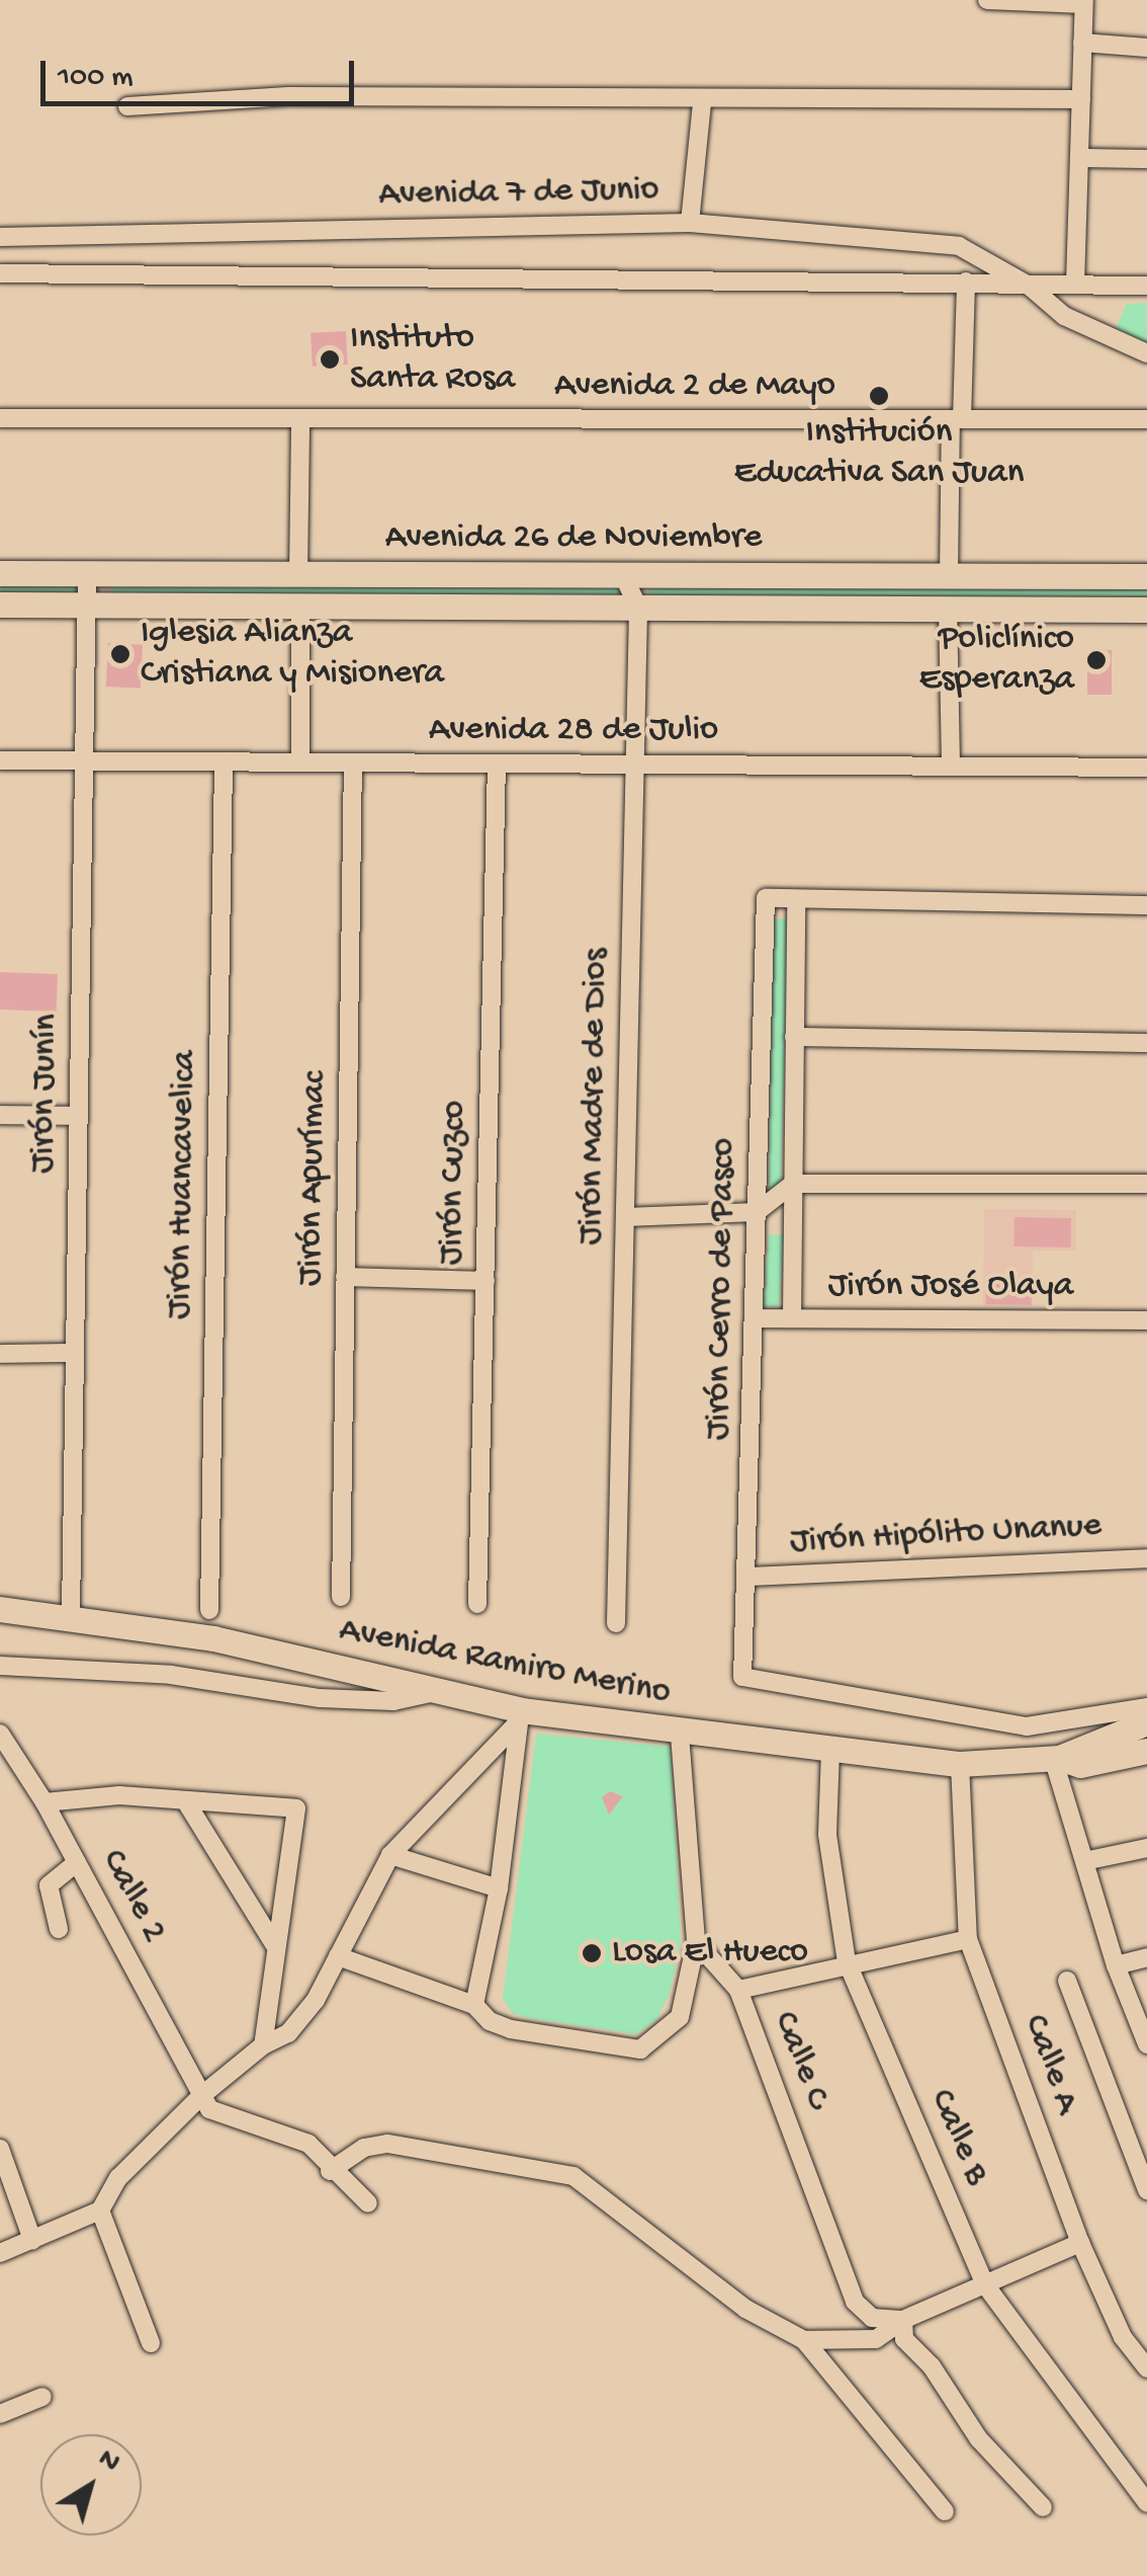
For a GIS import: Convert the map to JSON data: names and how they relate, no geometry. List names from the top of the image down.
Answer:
{
  "streets": {
    "main road": ["Avenida 26 de Noviembre", "Avenida Ramiro Merino"],
    "street": [
      "Avenida 7 de Junio",
      "Avenida 2 de Mayo",
      "Avenida 28 de Julio",
      "Jirón Junín",
      "Jirón Madre de Dios",
      "Jirón Apurímac",
      "Jirón Cuzco",
      "Jirón Huancavelica",
      "Jirón José Olaya",
      "Jirón Cerro de Pasco",
      "Jirón Hipólito Unanue",
      "Calle 2",
      "Calle C",
      "Calle A",
      "Calle B"
    ]
  },
  "crossings": [
    ["Avenida 26 de Noviembre", "Jirón Junín"],
    ["Avenida 26 de Noviembre", "Jirón Madre de Dios"],
    ["Avenida 28 de Julio", "Jirón Junín"],
    ["Avenida 28 de Julio", "Jirón Madre de Dios"],
    ["Avenida 28 de Julio", "Jirón Apurímac"],
    ["Avenida 28 de Julio", "Jirón Cuzco"],
    ["Avenida 28 de Julio", "Jirón Huancavelica"],
    ["Jirón Junín", "Avenida Ramiro Merino"],
    ["Jirón José Olaya", "Jirón Cerro de Pasco"],
    ["Jirón Cerro de Pasco", "Jirón Hipólito Unanue"],
    ["Avenida Ramiro Merino", "Calle A"],
    ["Avenida Ramiro Merino", "Calle B"]
  ],
  "places": [
    "Instituto Santa Rosa",
    "Institución Educativa San Juan",
    "Iglesia Alianza Cristiana y Misionera",
    "Policlínico Esperanza",
    "Losa El Hueco"
  ],
  "scale_bar": "100 m",
  "north": "top right"
}
